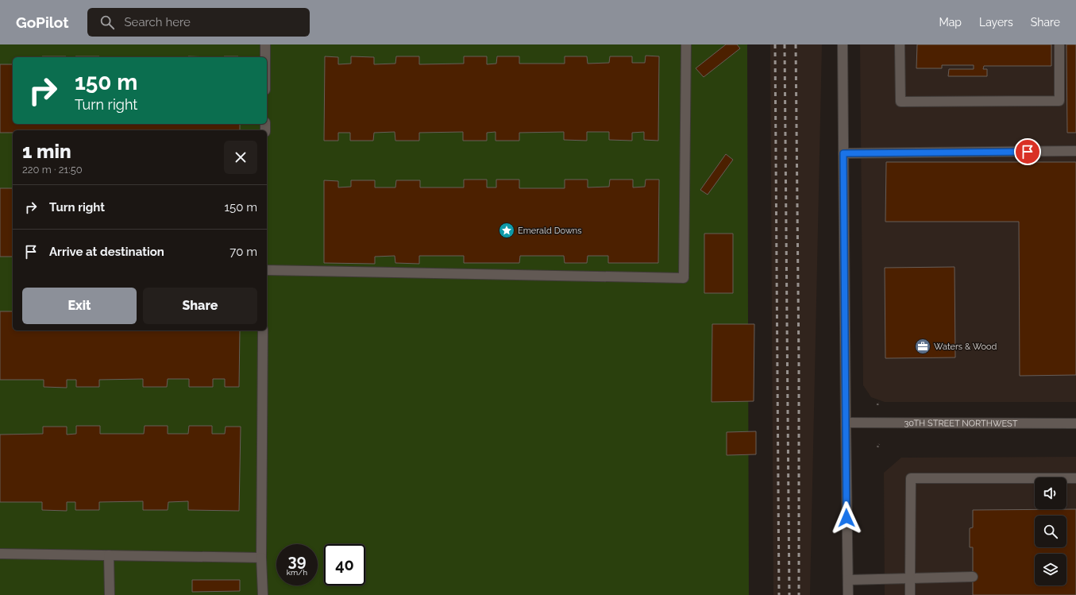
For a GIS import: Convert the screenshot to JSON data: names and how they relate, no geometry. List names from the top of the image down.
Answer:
{
  "streets": {
    "street": ["30TH STREET NORTHWEST"]
  },
  "places": {
    "place": ["Emerald Downs"],
    "office": ["Waters & Wood"]
  },
  "page": {
    "header": "GoPilot",
    "search": "Search here",
    "nav": ["Map", "Layers", "Share"],
    "turn": ["150 m", "Turn right"],
    "heading": ["1 min", "220 m · 21:50"],
    "list": [
      {
        "name": "Turn right",
        "value": "150 m"
      },
      {
        "name": "Arrive at destination",
        "value": "70 m"
      }
    ],
    "buttons": ["Exit", "Share"],
    "speed": "39 km/h",
    "limit": "40"
  }
}
